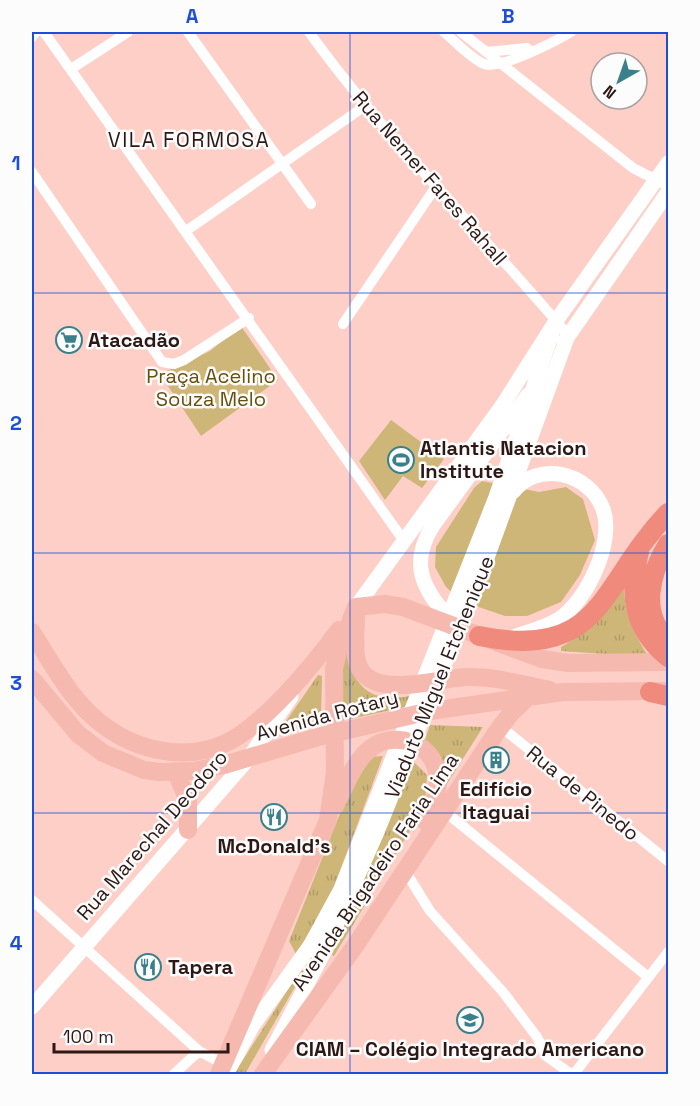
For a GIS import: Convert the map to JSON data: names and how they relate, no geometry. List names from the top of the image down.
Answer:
{
  "streets": {
    "main road": ["Avenida Rotary", "Rua Marechal Deodoro", "Avenida Brigadeiro Faria Lima"],
    "street": ["Rua Nemer Fares Rahall", "Viaduto Miguel Etchenique", "Rua de Pinedo"]
  },
  "crossings": [
    ["Rua Nemer Fares Rahall", "Viaduto Miguel Etchenique"],
    ["Rua Nemer Fares Rahall", "Rua Marechal Deodoro"],
    ["Avenida Rotary", "Rua Marechal Deodoro"],
    ["Avenida Rotary", "Avenida Brigadeiro Faria Lima"],
    ["Rua de Pinedo", "Avenida Brigadeiro Faria Lima"]
  ],
  "districts": ["VILA FORMOSA"],
  "parks": ["Praça Acelino Souza Melo"],
  "places": {
    "supermarket": ["Atacadão"],
    "sports": ["Atlantis Natacion Institute"],
    "building": ["Edifício Itaguai"],
    "restaurant": ["McDonald's", "Tapera"],
    "school or university": ["CIAM – Colégio Integrado Americano"]
  },
  "scale_bar": "100 m",
  "north": "bottom left",
  "grid": {
    "columns": ["A", "B"],
    "rows": [
      "1",
      "2",
      "3",
      "4"
    ]
  }
}
